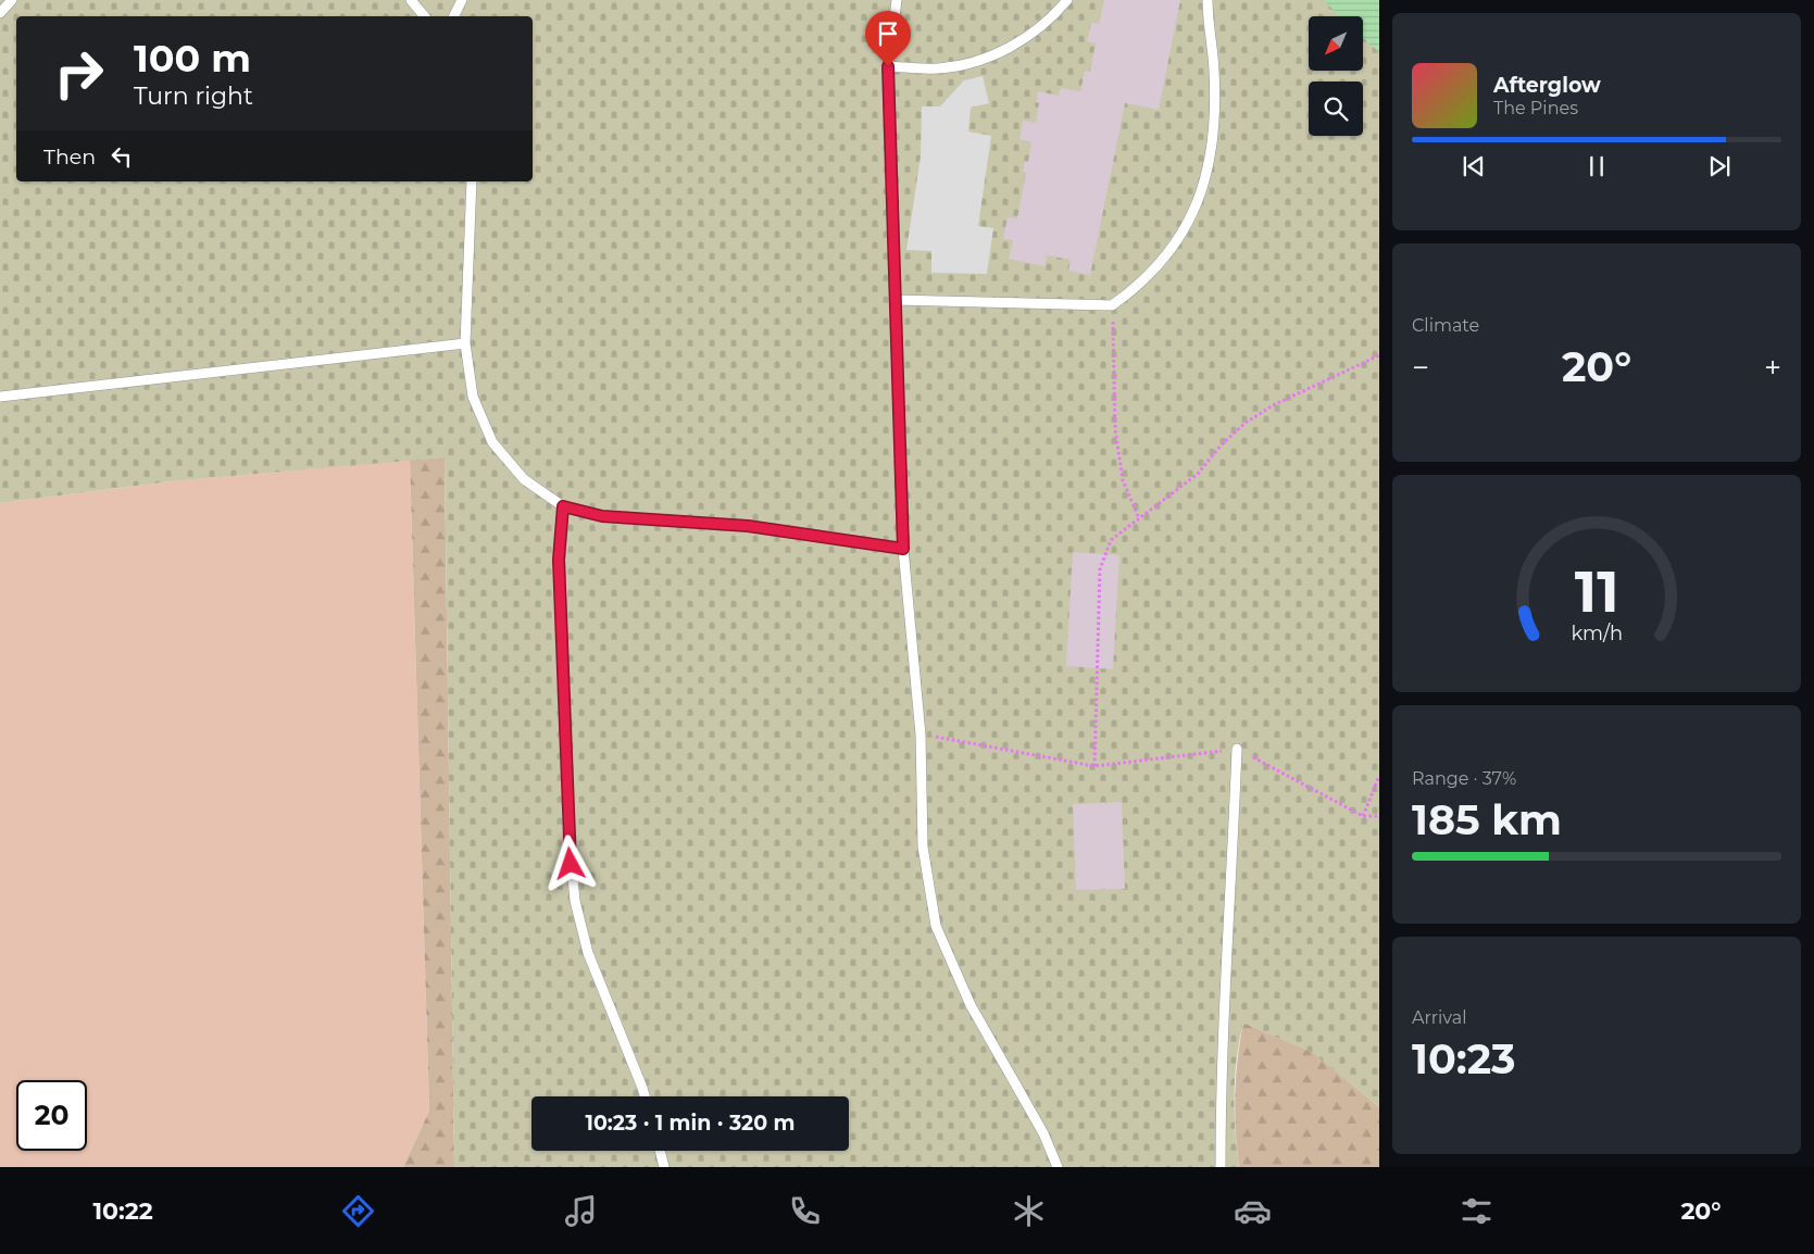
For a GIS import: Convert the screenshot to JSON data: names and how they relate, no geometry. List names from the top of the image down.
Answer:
{
  "north": "bottom left",
  "page": {
    "turn": ["100 m", "Turn right"],
    "song": ["Afterglow", "The Pines"],
    "then": "Then",
    "tile": [
      "Climate",
      ["Range · 37%", "185 km"],
      ["Arrival", "10:23"]
    ],
    "heat": ["−", "20°", "+"],
    "limit": "20",
    "trip": "10:23 · 1 min · 320 m",
    "tabs": ["10:22", "20°"],
    "gauge": ["11", "km/h"]
  }
}
